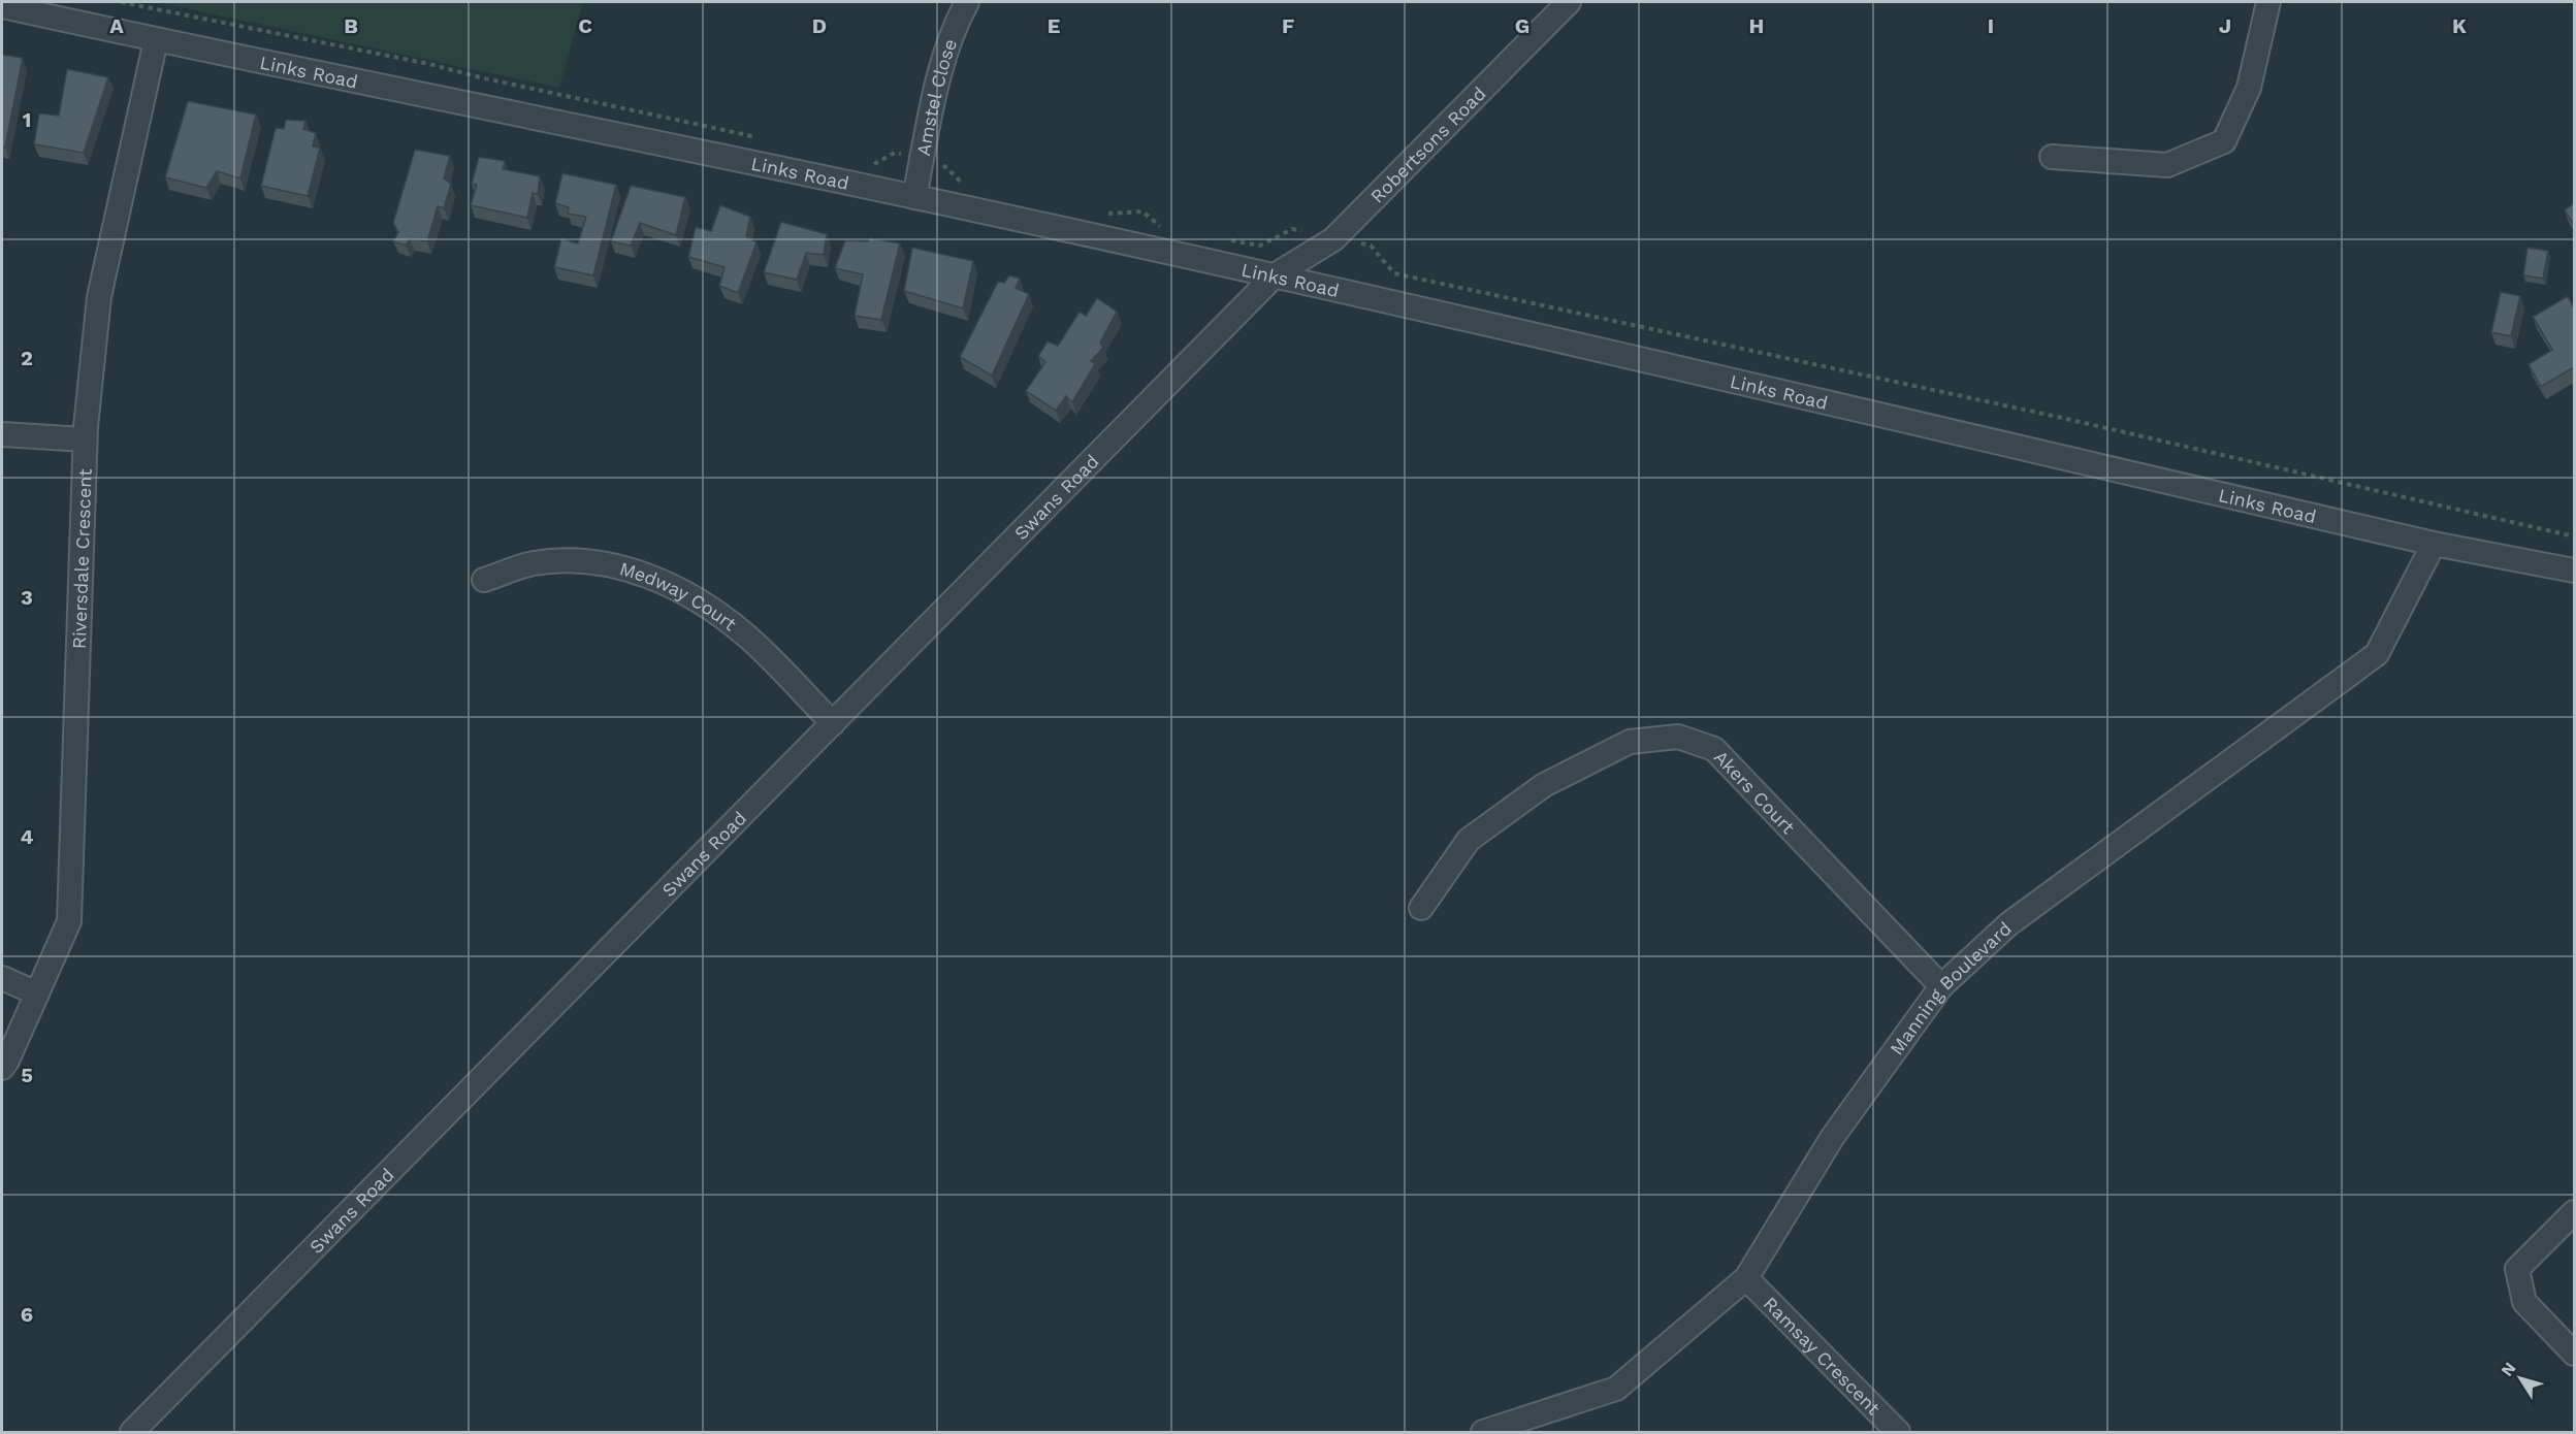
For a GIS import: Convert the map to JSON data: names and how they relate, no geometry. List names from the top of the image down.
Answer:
{
  "streets": {
    "street": [
      "Links Road",
      "Amstel Close",
      "Robertsons Road",
      "Swans Road",
      "Riversdale Crescent",
      "Medway Court",
      "Akers Court",
      "Manning Boulevard",
      "Ramsay Crescent"
    ]
  },
  "crossings": [
    ["Links Road", "Amstel Close"],
    ["Links Road", "Robertsons Road"],
    ["Links Road", "Swans Road"],
    ["Links Road", "Riversdale Crescent"],
    ["Links Road", "Manning Boulevard"],
    ["Robertsons Road", "Swans Road"],
    ["Swans Road", "Medway Court"],
    ["Akers Court", "Manning Boulevard"],
    ["Manning Boulevard", "Ramsay Crescent"]
  ],
  "north": "top left",
  "grid": {
    "columns": [
      "A",
      "B",
      "C",
      "D",
      "E",
      "F",
      "G",
      "H",
      "I",
      "J",
      "K"
    ],
    "rows": [
      "1",
      "2",
      "3",
      "4",
      "5",
      "6"
    ]
  }
}
